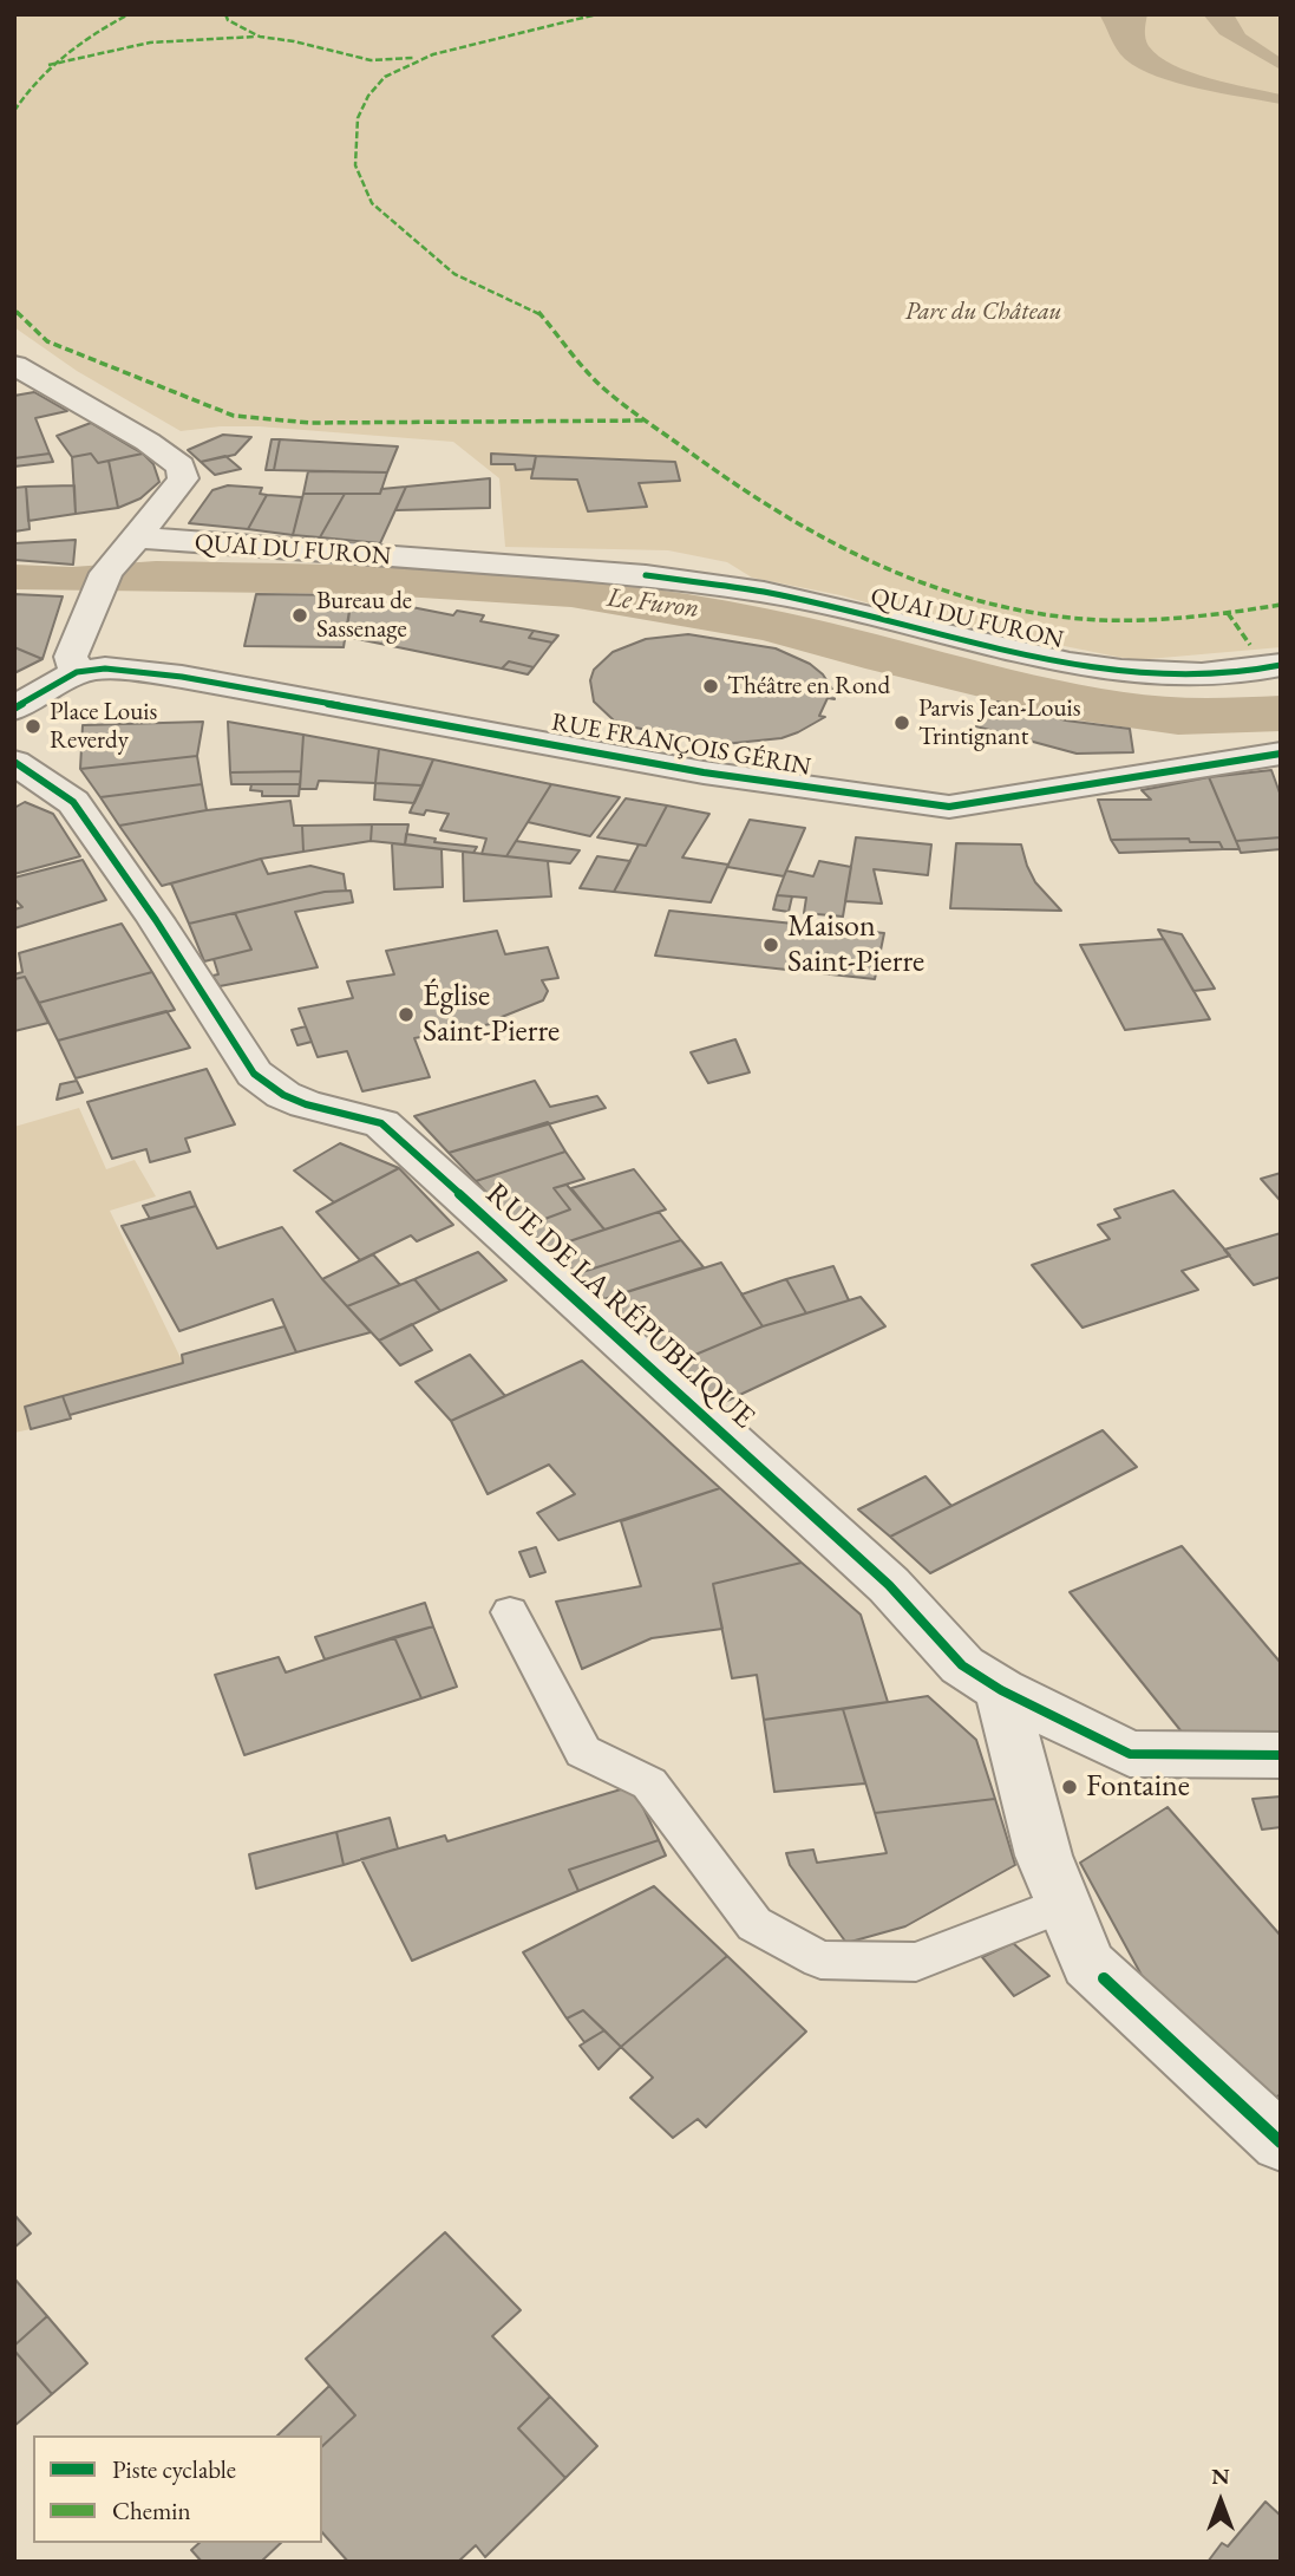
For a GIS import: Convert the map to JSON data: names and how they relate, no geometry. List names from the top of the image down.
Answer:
{
  "streets": {
    "street": ["QUAI DU FURON", "RUE FRANÇOIS GÉRIN", "RUE DE LA RÉPUBLIQUE"]
  },
  "water": ["Le Furon"],
  "parks": ["Parc du Château"],
  "places": [
    "Bureau de Sassenage",
    "Théâtre en Rond",
    "Parvis Jean-Louis Trintignant",
    "Place Louis Reverdy",
    "Maison Saint-Pierre",
    "Église Saint-Pierre",
    "Fontaine"
  ],
  "legend": ["Piste cyclable", "Chemin"],
  "north": "top"
}
